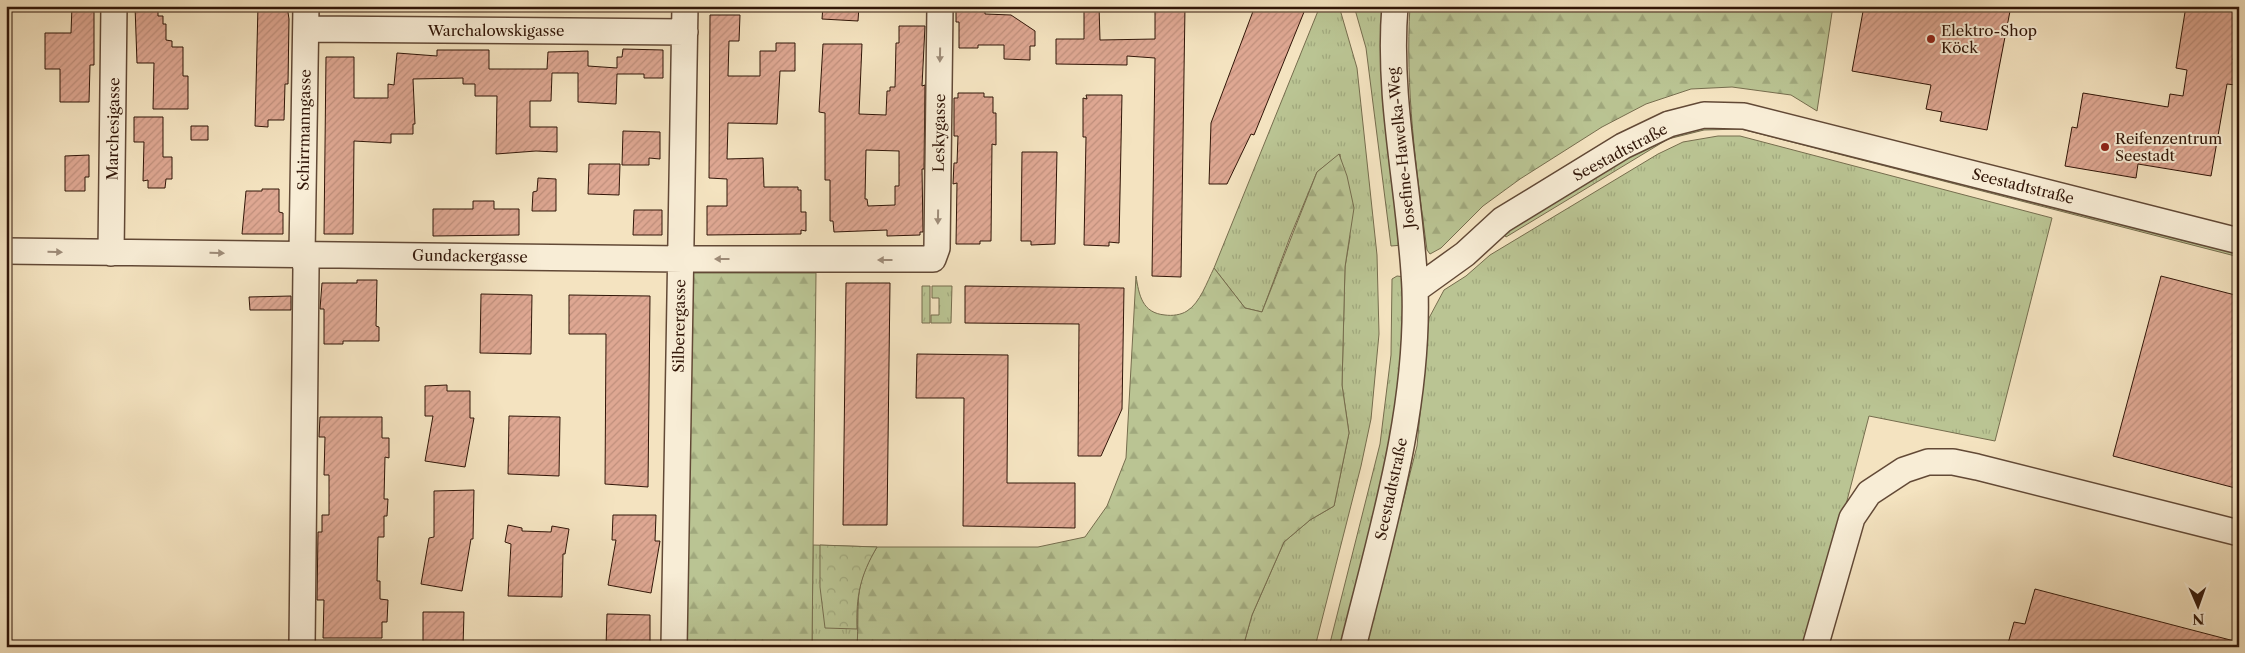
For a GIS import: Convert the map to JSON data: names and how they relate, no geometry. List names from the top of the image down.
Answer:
{
  "streets": {
    "street": [
      "Warchalowskigasse",
      "Marchesigasse",
      "Schirrmanngasse",
      "Leskygasse",
      "Josefine-Hawelka-Weg",
      "Seestadtstraße",
      "Gundackergasse",
      "Silberergasse"
    ]
  },
  "crossings": [
    ["Warchalowskigasse", "Schirrmanngasse"],
    ["Warchalowskigasse", "Silberergasse"],
    ["Marchesigasse", "Gundackergasse"],
    ["Schirrmanngasse", "Gundackergasse"],
    ["Leskygasse", "Gundackergasse"],
    ["Josefine-Hawelka-Weg", "Seestadtstraße"],
    ["Gundackergasse", "Silberergasse"]
  ],
  "one_way": ["Leskygasse"],
  "places": ["Elektro-Shop Köck", "Reifenzentrum Seestadt"],
  "north": "bottom"
}
